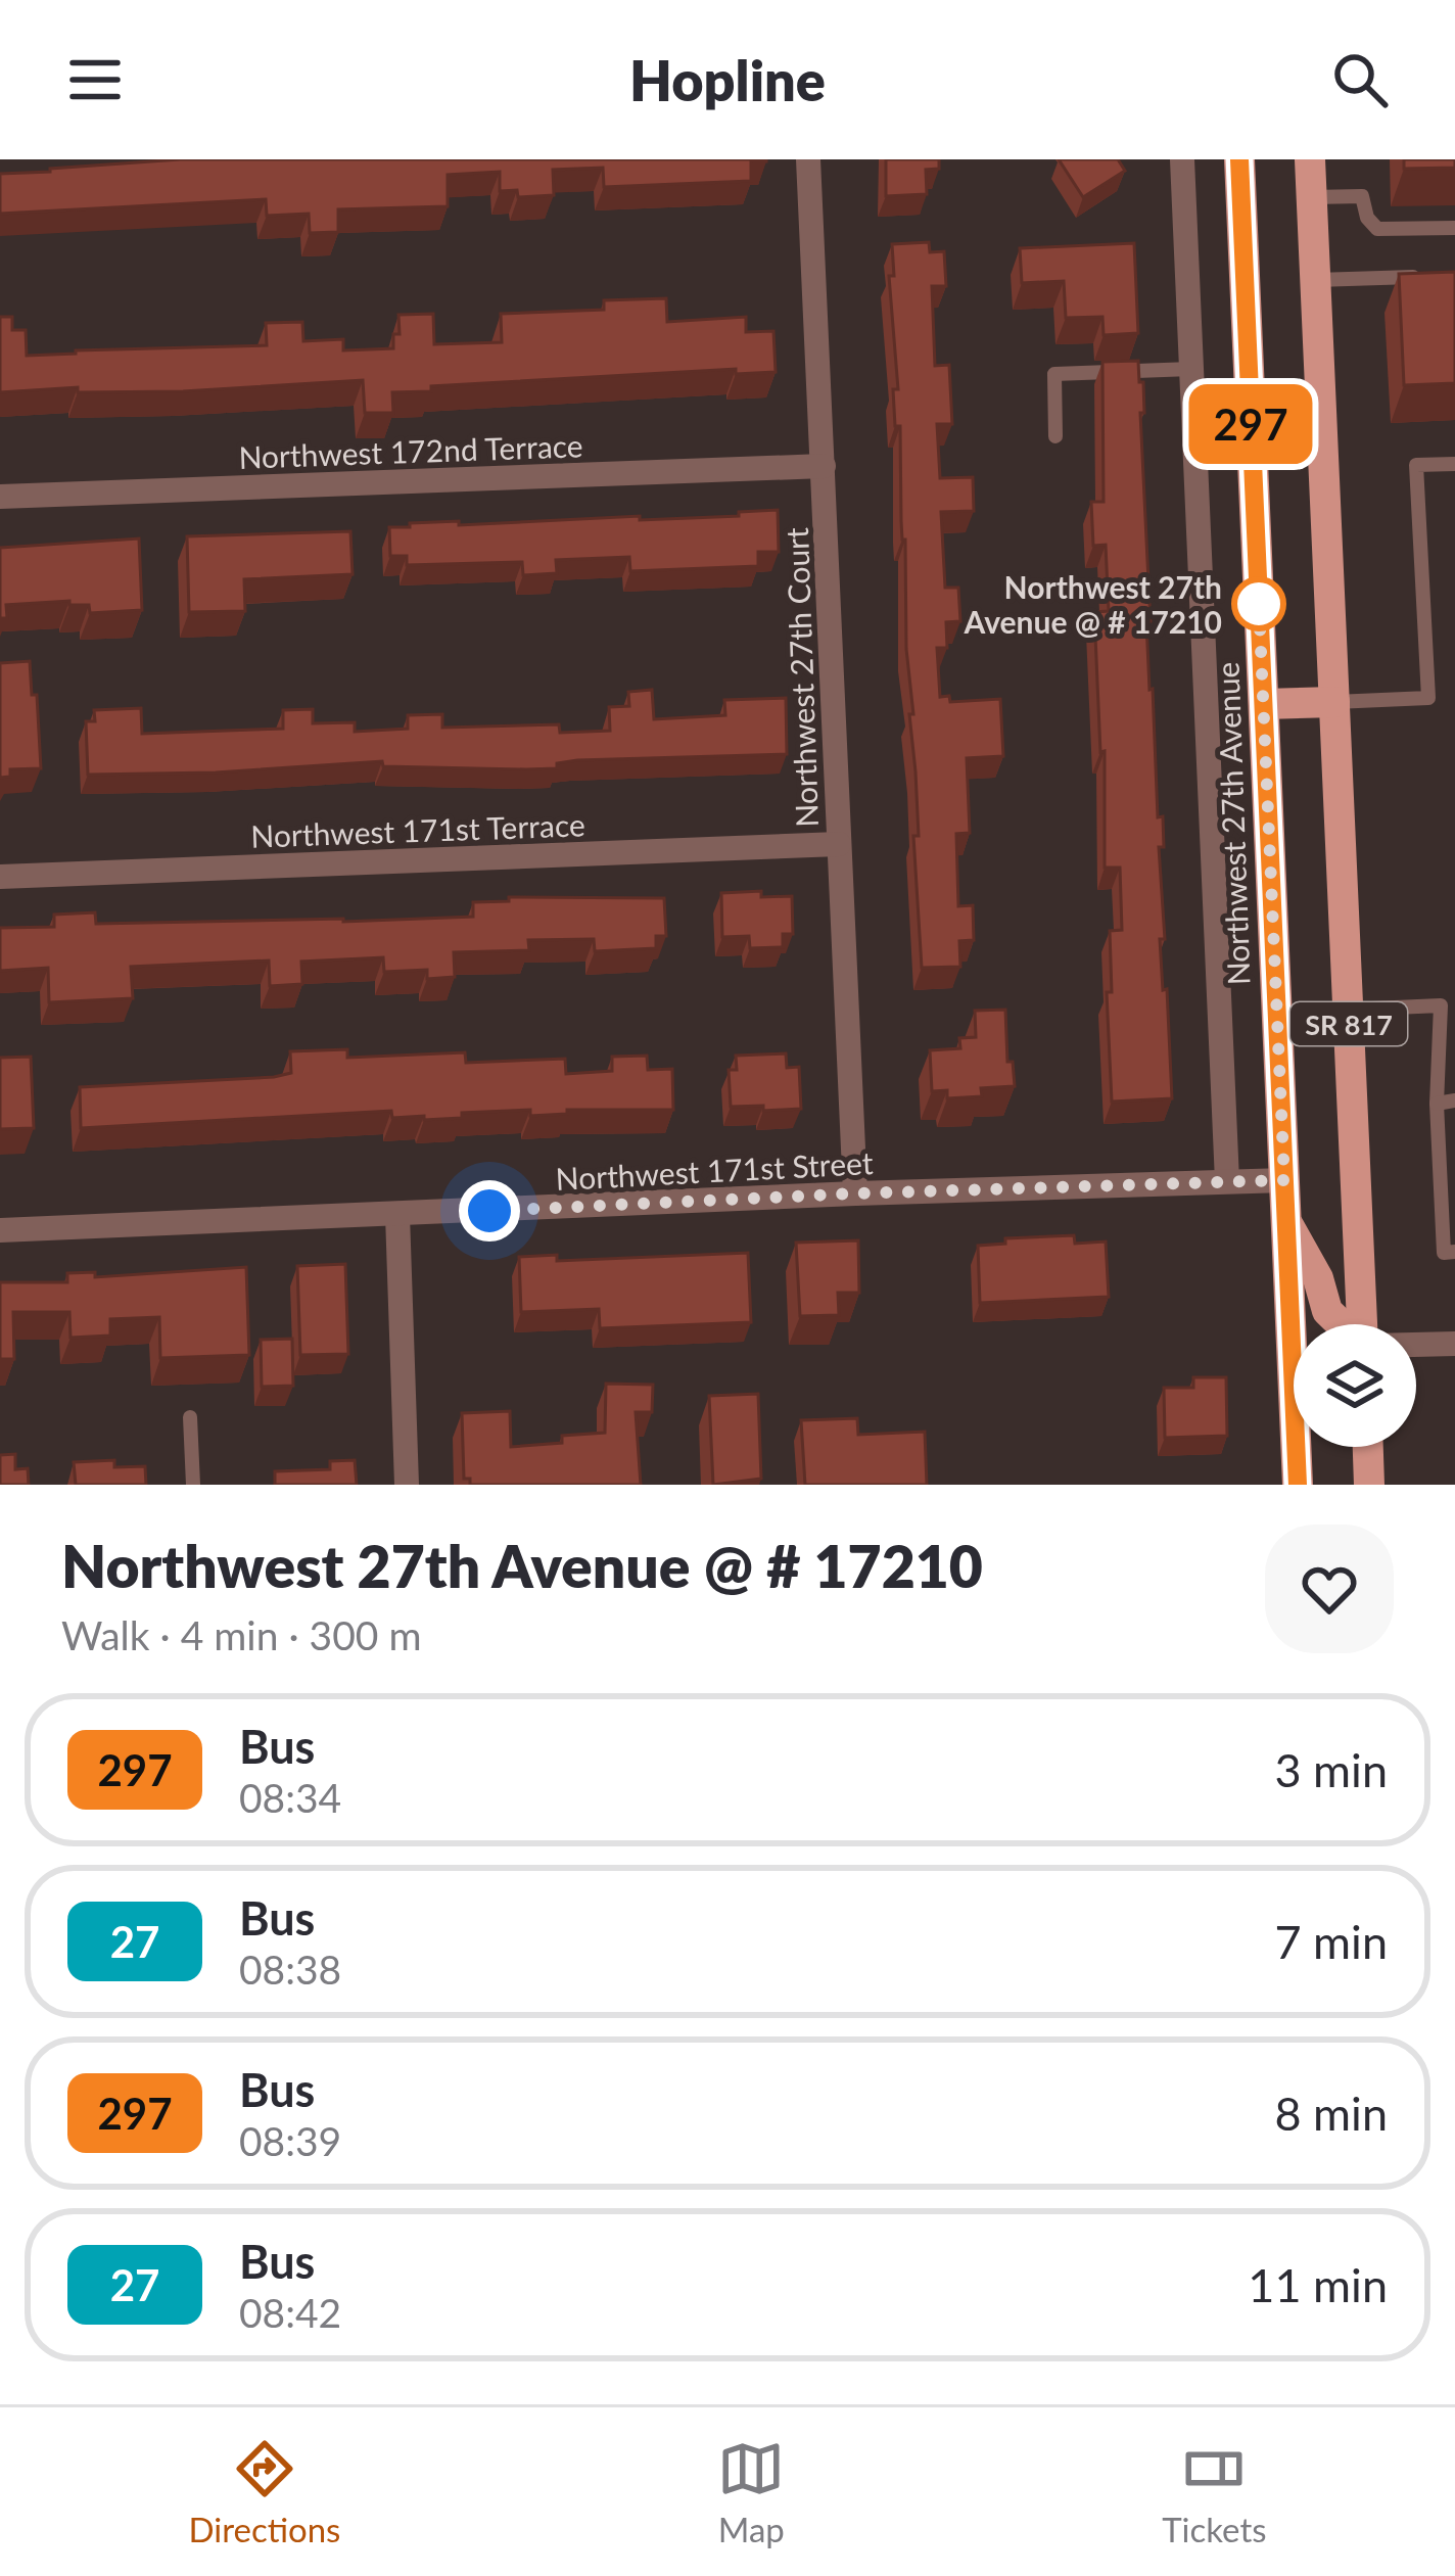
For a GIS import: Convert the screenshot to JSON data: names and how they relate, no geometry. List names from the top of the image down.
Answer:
{
  "streets": {
    "main road": ["Northwest 27th Avenue", "SR 817"],
    "street": [
      "Northwest 172nd Terrace",
      "Northwest 27th Court",
      "Northwest 171st Terrace",
      "Northwest 171st Street"
    ]
  },
  "crossings": [
    ["Northwest 172nd Terrace", "Northwest 27th Court"],
    ["Northwest 27th Court", "Northwest 171st Terrace"],
    ["Northwest 27th Court", "Northwest 171st Street"],
    ["Northwest 27th Avenue", "Northwest 171st Street"]
  ],
  "places": ["Northwest 27th Avenue @ # 17210"],
  "lines": ["bus line 297"],
  "page": {
    "header": "Hopline",
    "on_map": "297",
    "heading": ["Northwest 27th Avenue @ # 17210", "Walk · 4 min · 300 m"],
    "list": [
      {
        "mark": "297",
        "name": "Bus",
        "note": "08:34",
        "value": "3 min"
      },
      {
        "mark": "27",
        "name": "Bus",
        "note": "08:38",
        "value": "7 min"
      },
      {
        "mark": "297",
        "name": "Bus",
        "note": "08:39",
        "value": "8 min"
      },
      {
        "mark": "27",
        "name": "Bus",
        "note": "08:42",
        "value": "11 min"
      }
    ],
    "tabs": ["Directions", "Map", "Tickets"]
  }
}
